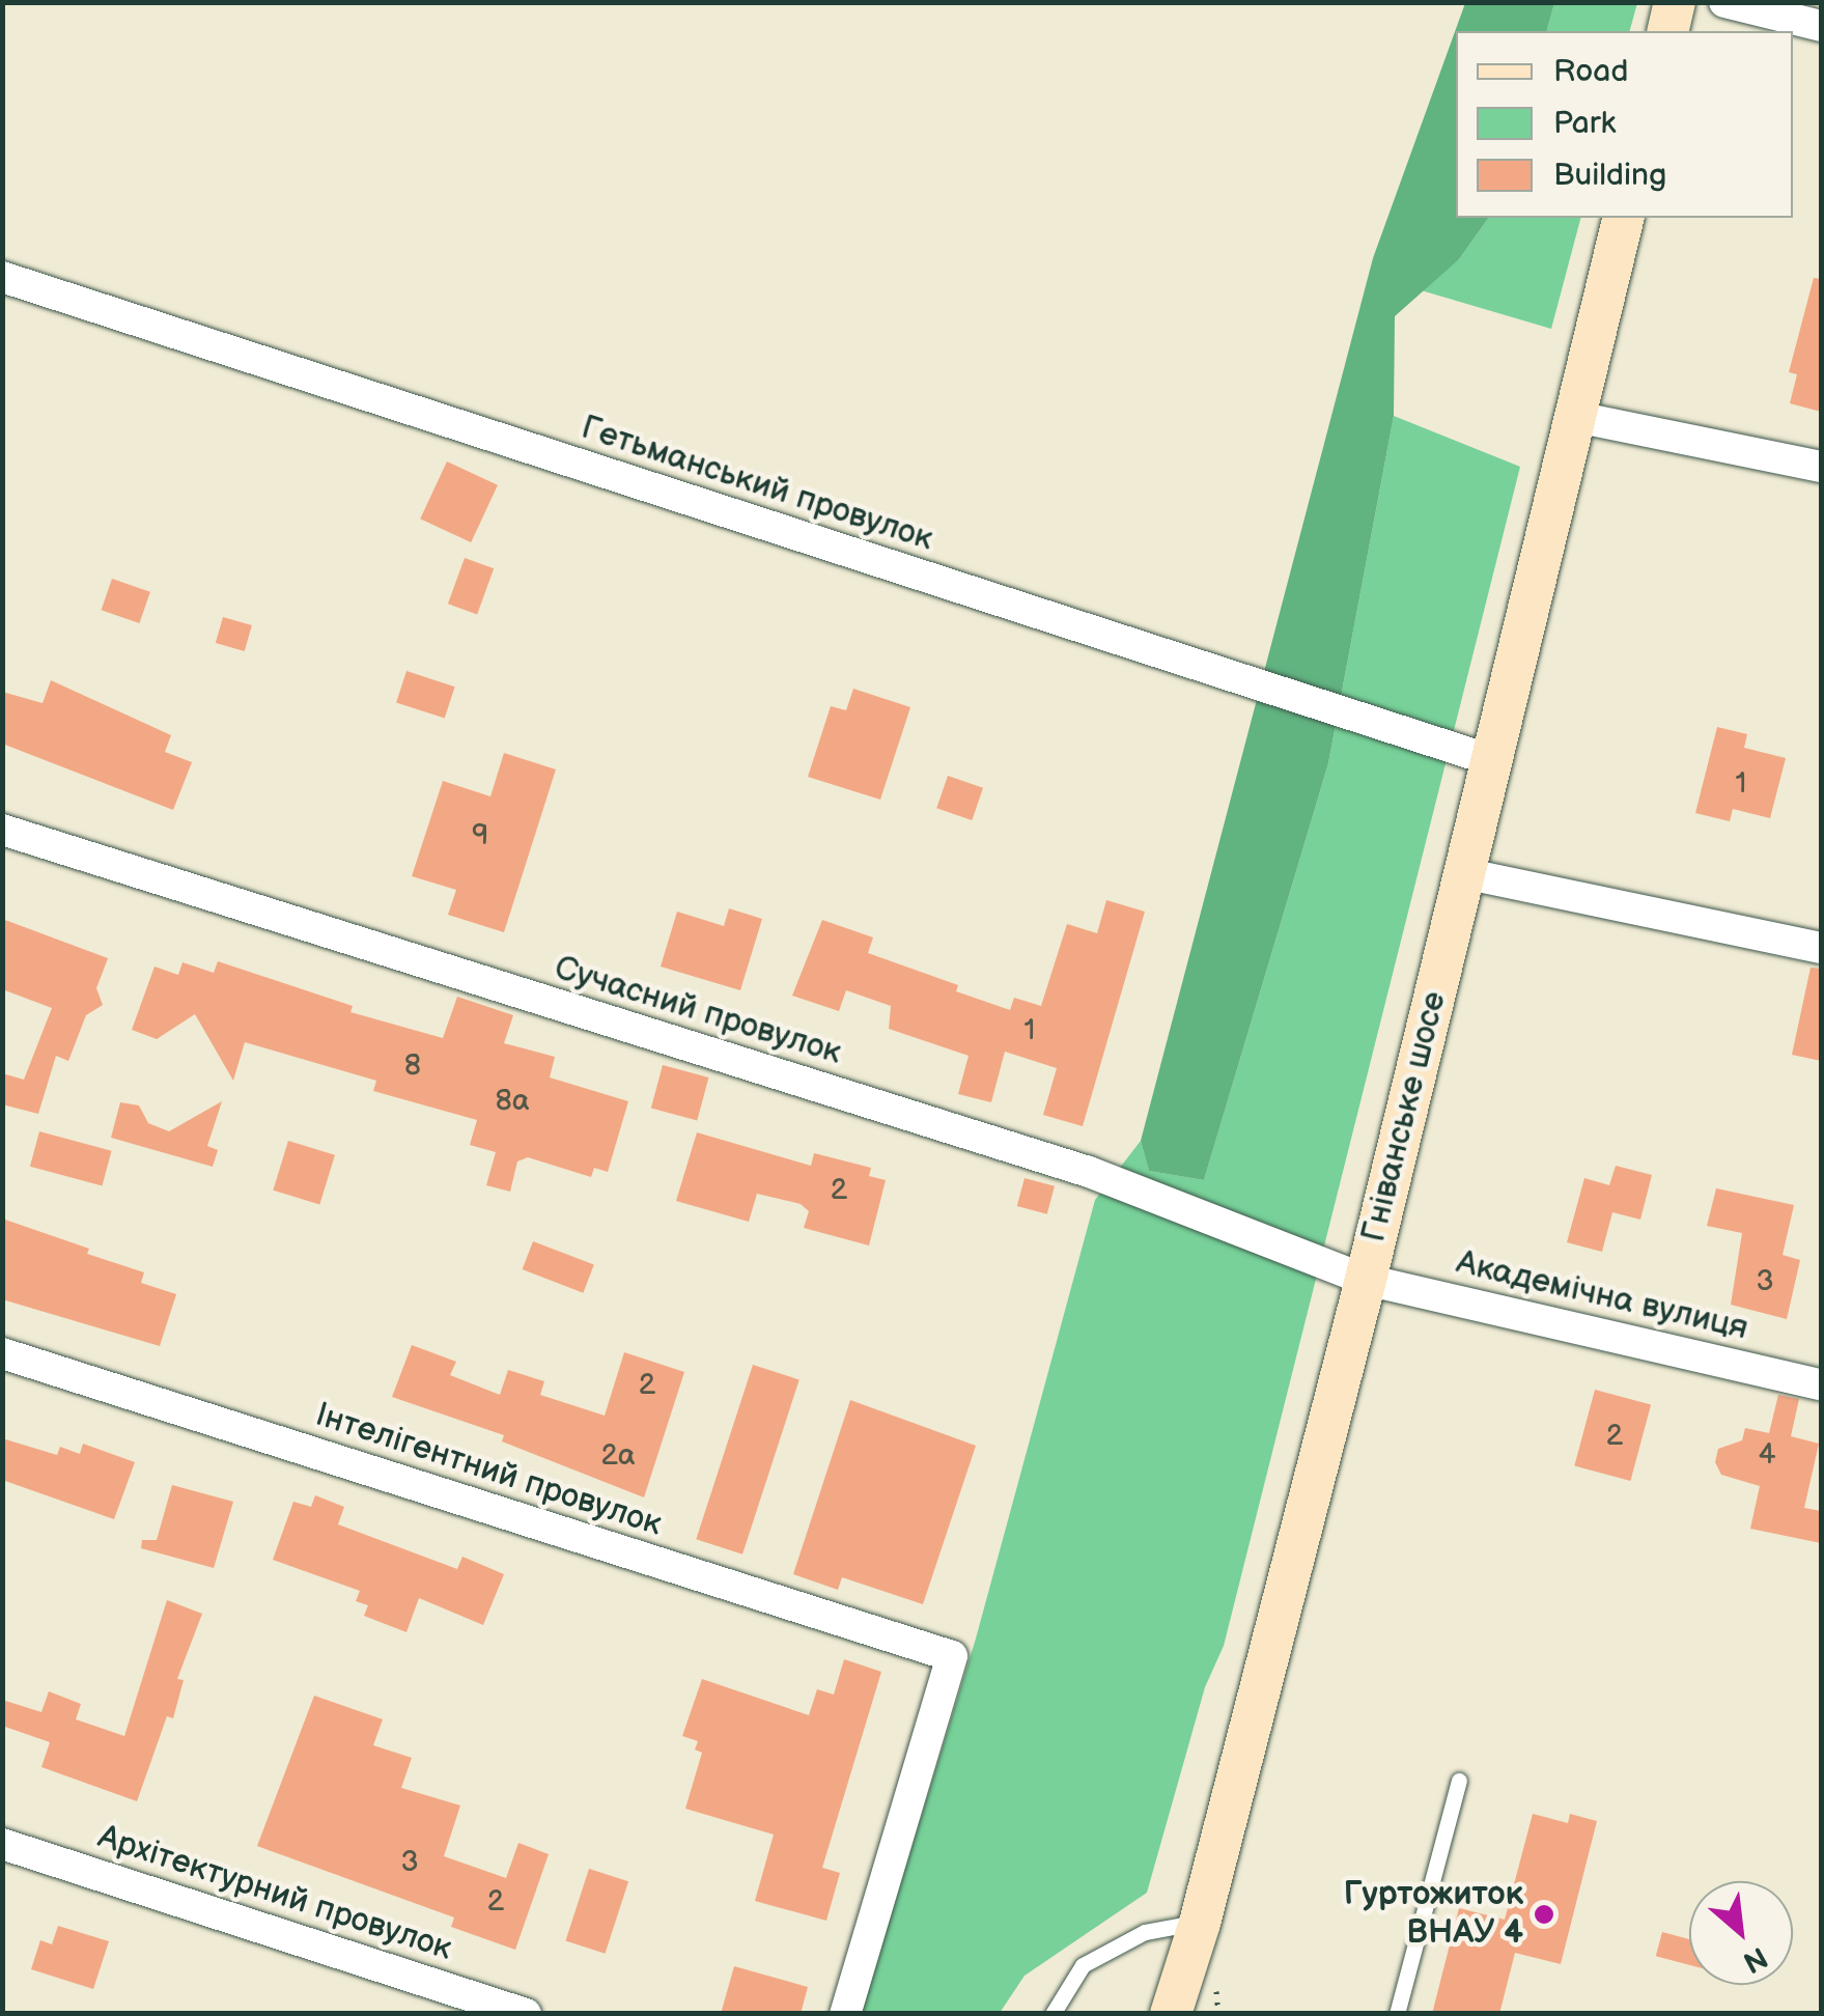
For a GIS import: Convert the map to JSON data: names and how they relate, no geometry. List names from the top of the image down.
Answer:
{
  "streets": {
    "main road": ["Гніванське шосе"],
    "street": [
      "Гетьманський провулок",
      "Сучасний провулок",
      "Академічна вулиця",
      "Інтелігентний провулок",
      "Архітектурний провулок"
    ]
  },
  "crossings": [
    ["Гетьманський провулок", "Гніванське шосе"],
    ["Сучасний провулок", "Гніванське шосе"],
    ["Сучасний провулок", "Академічна вулиця"],
    ["Гніванське шосе", "Академічна вулиця"]
  ],
  "places": ["Гуртожиток ВНАУ 4"],
  "house_numbers": [
    "1",
    "9",
    "1",
    "8",
    "8а",
    "2",
    "3",
    "2",
    "2",
    "4",
    "2а",
    "3",
    "2"
  ],
  "legend": ["Road", "Park", "Building"],
  "north": "bottom right"
}
